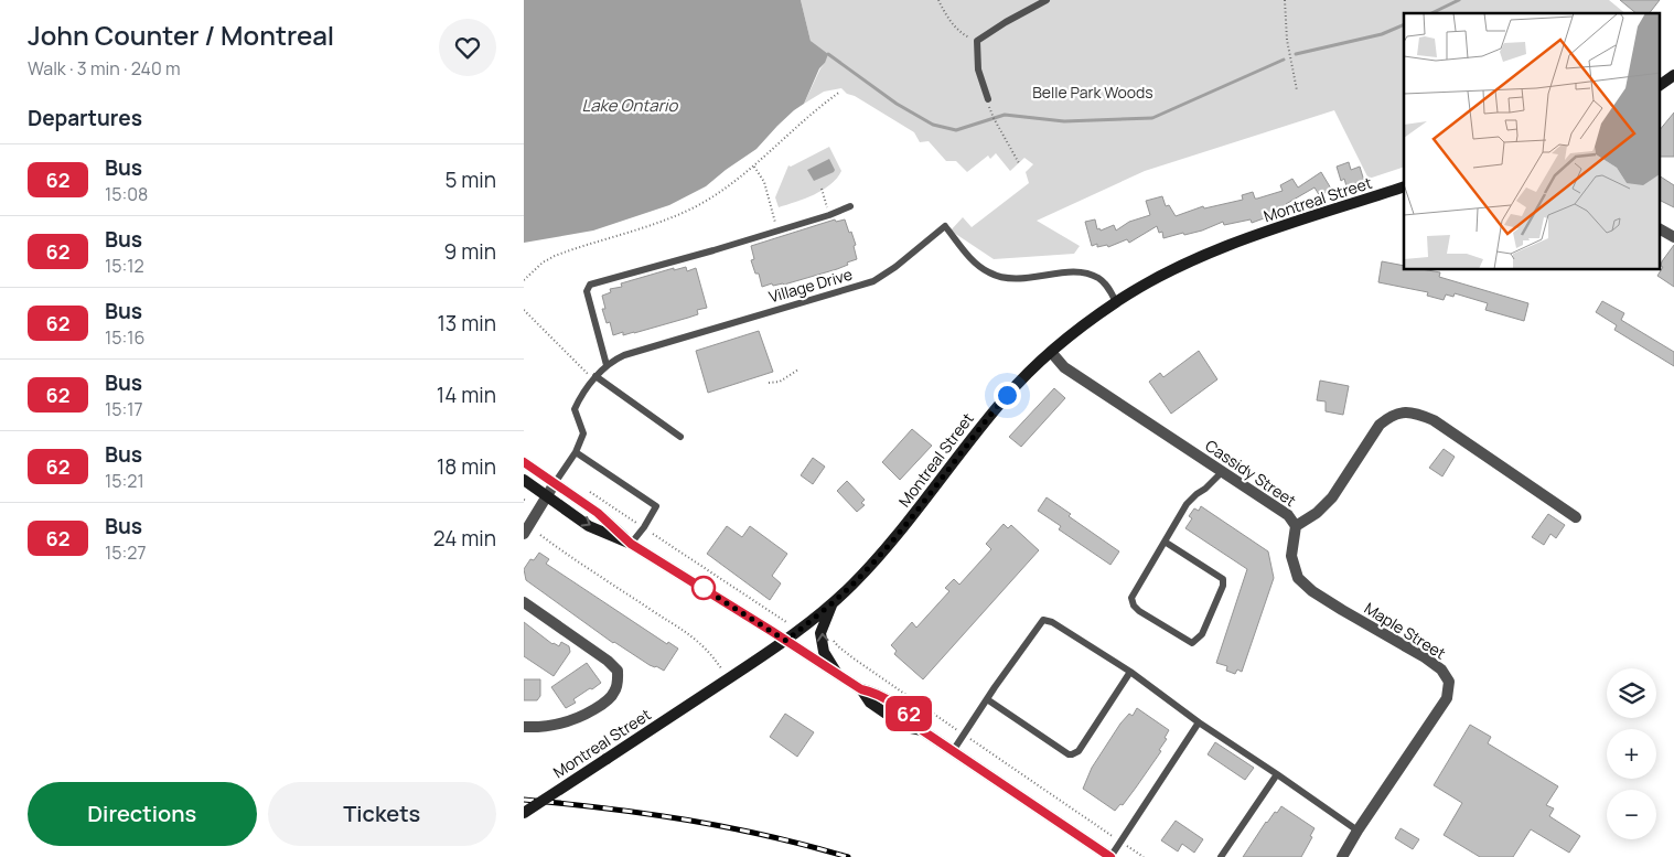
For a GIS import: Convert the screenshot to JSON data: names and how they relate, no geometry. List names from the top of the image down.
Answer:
{
  "streets": {
    "main road": ["Montreal Street"],
    "street": ["Cassidy Street", "Maple Street"],
    "lane": ["Village Drive"]
  },
  "crossings": [
    ["Montreal Street", "Village Drive"],
    ["Montreal Street", "Cassidy Street"],
    ["Cassidy Street", "Maple Street"]
  ],
  "water": ["Lake Ontario"],
  "parks": ["Belle Park Woods"],
  "lines": ["bus line 62"],
  "page": {
    "heading": [
      ["John Counter / Montreal", "Walk · 3 min · 240 m"],
      "Departures"
    ],
    "on_map": "62",
    "list": [
      {
        "mark": "62",
        "name": "Bus",
        "note": "15:08",
        "value": "5 min"
      },
      {
        "mark": "62",
        "name": "Bus",
        "note": "15:12",
        "value": "9 min"
      },
      {
        "mark": "62",
        "name": "Bus",
        "note": "15:16",
        "value": "13 min"
      },
      {
        "mark": "62",
        "name": "Bus",
        "note": "15:17",
        "value": "14 min"
      },
      {
        "mark": "62",
        "name": "Bus",
        "note": "15:21",
        "value": "18 min"
      },
      {
        "mark": "62",
        "name": "Bus",
        "note": "15:27",
        "value": "24 min"
      }
    ],
    "map_buttons": ["+", "−"],
    "buttons": ["Directions", "Tickets"]
  }
}
